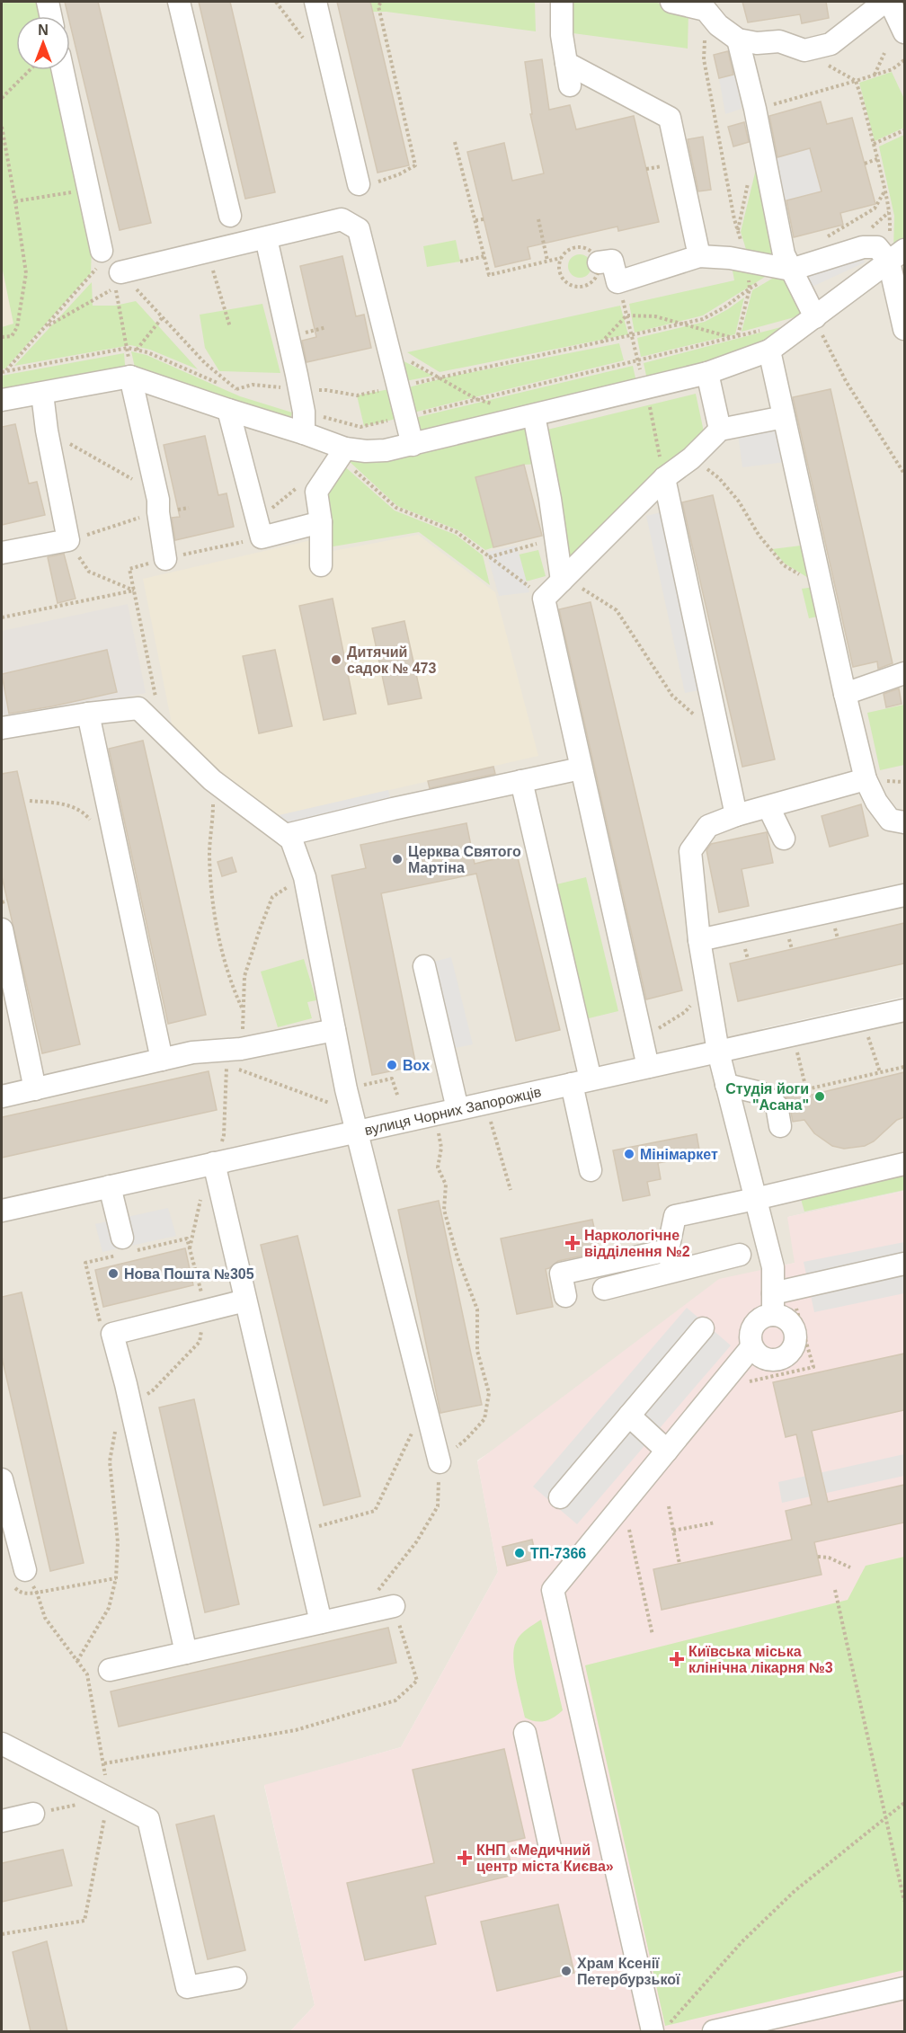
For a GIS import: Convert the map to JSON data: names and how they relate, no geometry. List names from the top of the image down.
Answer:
{
  "streets": {
    "street": ["вулиця Чорних Запорожців"]
  },
  "places": {
    "other": [
      "Дитячий садок № 473",
      "Церква Святого Мартіна",
      "Box",
      "Студія йоги \"Асана\"",
      "Мінімаркет",
      "Нова Пошта №305",
      "ТП-7366",
      "Храм Ксенії Петербурзької"
    ],
    "health": ["Наркологічне відділення №2", "Київська міська клінічна лікарня №3", "КНП «Медичний центр міста Києва»"]
  },
  "north": "top"
}
